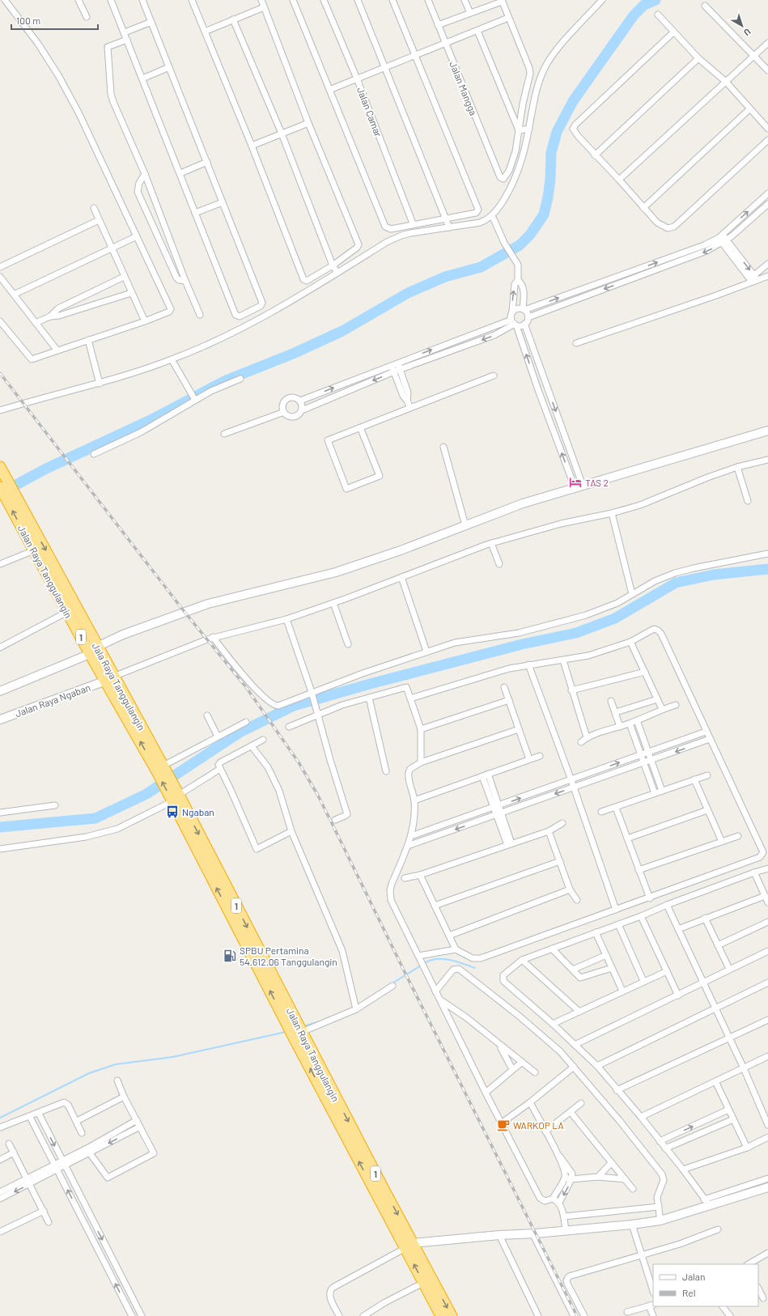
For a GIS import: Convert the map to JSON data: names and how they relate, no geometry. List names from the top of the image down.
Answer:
{
  "streets": {
    "highway": ["Jalan Raya Tanggulangin", "1", "Jala Raya Tanggulangin"],
    "street": ["Jalan Mangga", "Jalan Camar", "Jalan Raya Ngaban"]
  },
  "crossings": [
    ["Jalan Raya Tanggulangin", "1"],
    ["Jalan Raya Tanggulangin", "Jala Raya Tanggulangin"],
    ["1", "Jala Raya Tanggulangin"],
    ["Jala Raya Tanggulangin", "Jalan Raya Ngaban"]
  ],
  "places": {
    "hotel": ["TAS 2"],
    "bus stop": ["Ngaban"],
    "fuel station": ["SPBU Pertamina 54.612.06 Tanggulangin"],
    "cafe": ["WARKOP LA"]
  },
  "legend": ["Jalan", "Rel"],
  "scale_bar": "100 m",
  "north": "bottom right"
}
